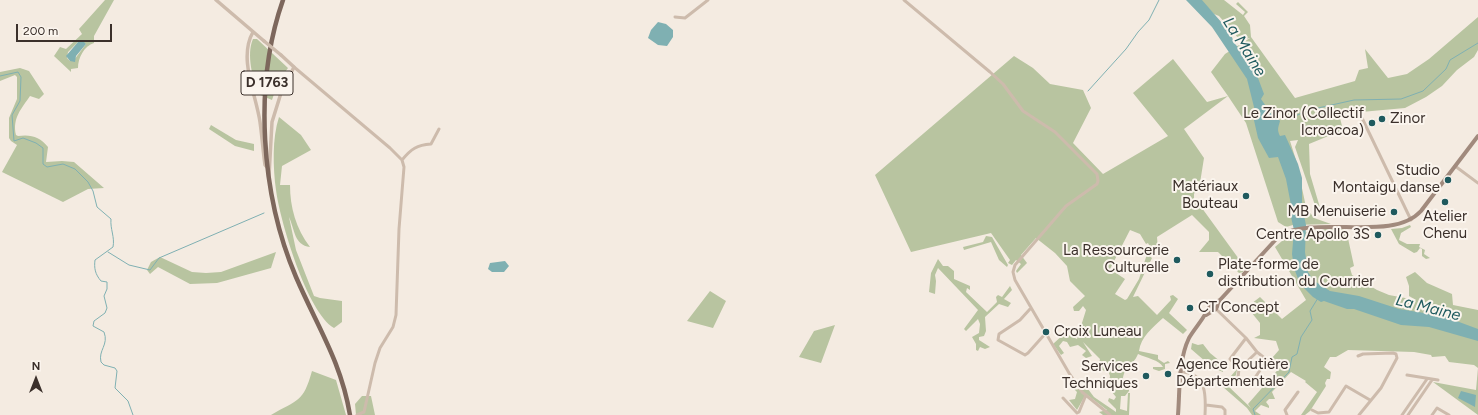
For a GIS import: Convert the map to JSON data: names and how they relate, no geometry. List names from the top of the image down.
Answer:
{
  "streets": {
    "main road": ["D 1763"]
  },
  "water": ["La Maine"],
  "places": [
    "Zinor",
    "Le Zinor (Collectif Icroacoa)",
    "Studio Montaigu danse",
    "Matériaux Bouteau",
    "Atelier Chenu",
    "MB Menuiserie",
    "Centre Apollo 3S",
    "La Ressourcerie Culturelle",
    "Plate-forme de distribution du Courrier",
    "CT Concept",
    "Croix Luneau",
    "Agence Routière Départementale",
    "Services Techniques"
  ],
  "scale_bar": "200 m",
  "north": "top"
}
